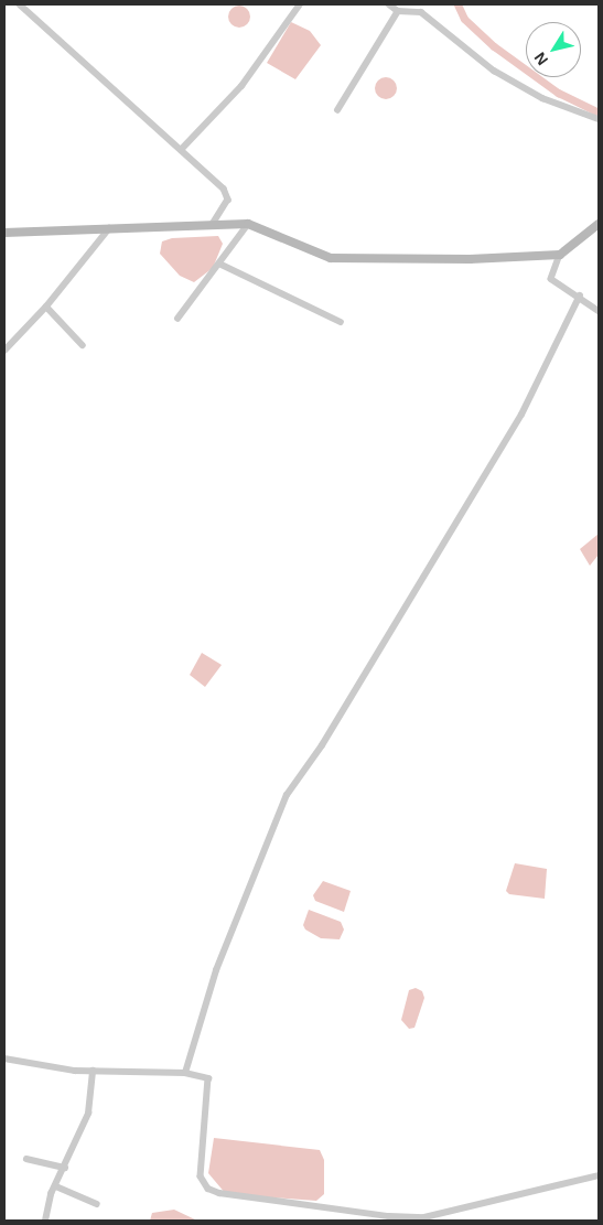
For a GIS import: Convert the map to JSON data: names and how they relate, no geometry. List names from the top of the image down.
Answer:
{
  "north": "bottom left"
}
